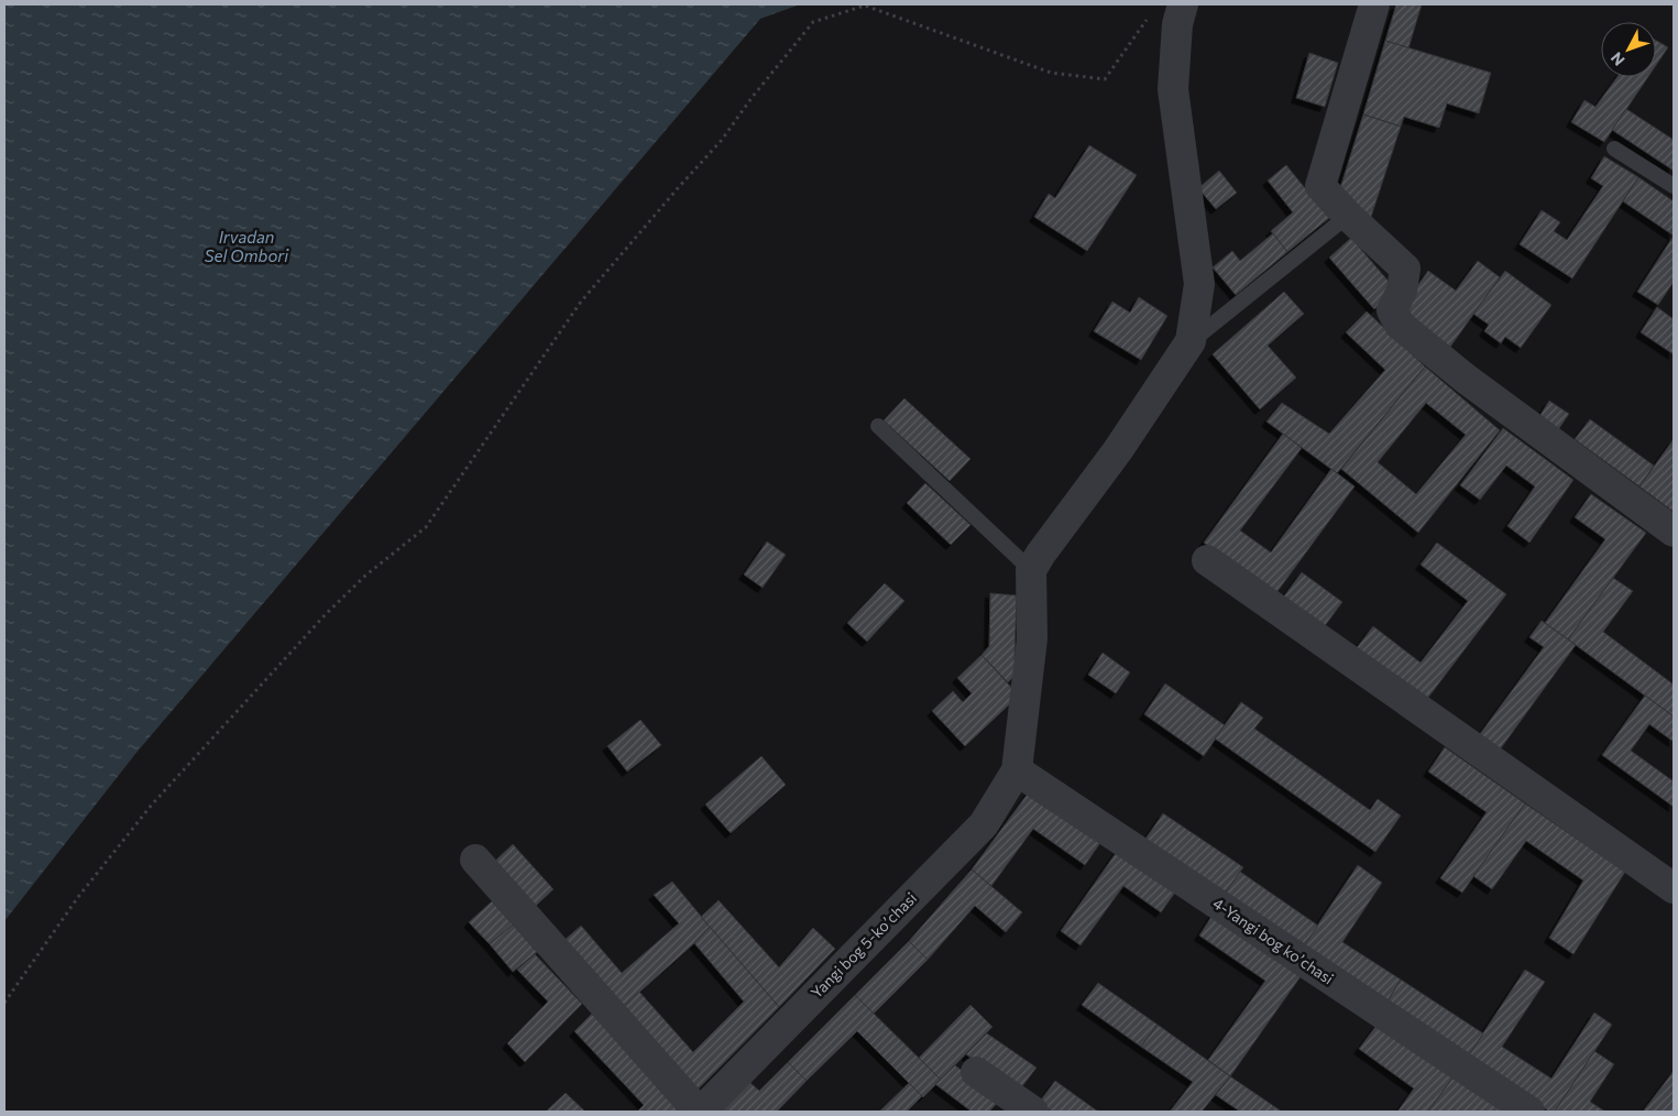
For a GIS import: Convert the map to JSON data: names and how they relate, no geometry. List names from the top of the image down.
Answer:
{
  "streets": {
    "street": ["4-Yangi bog koʼchasi", "Yangi bog 5-koʼchasi"]
  },
  "crossings": [
    ["4-Yangi bog koʼchasi", "Yangi bog 5-koʼchasi"]
  ],
  "water": ["Irvadan Sel Ombori"],
  "north": "bottom left"
}
